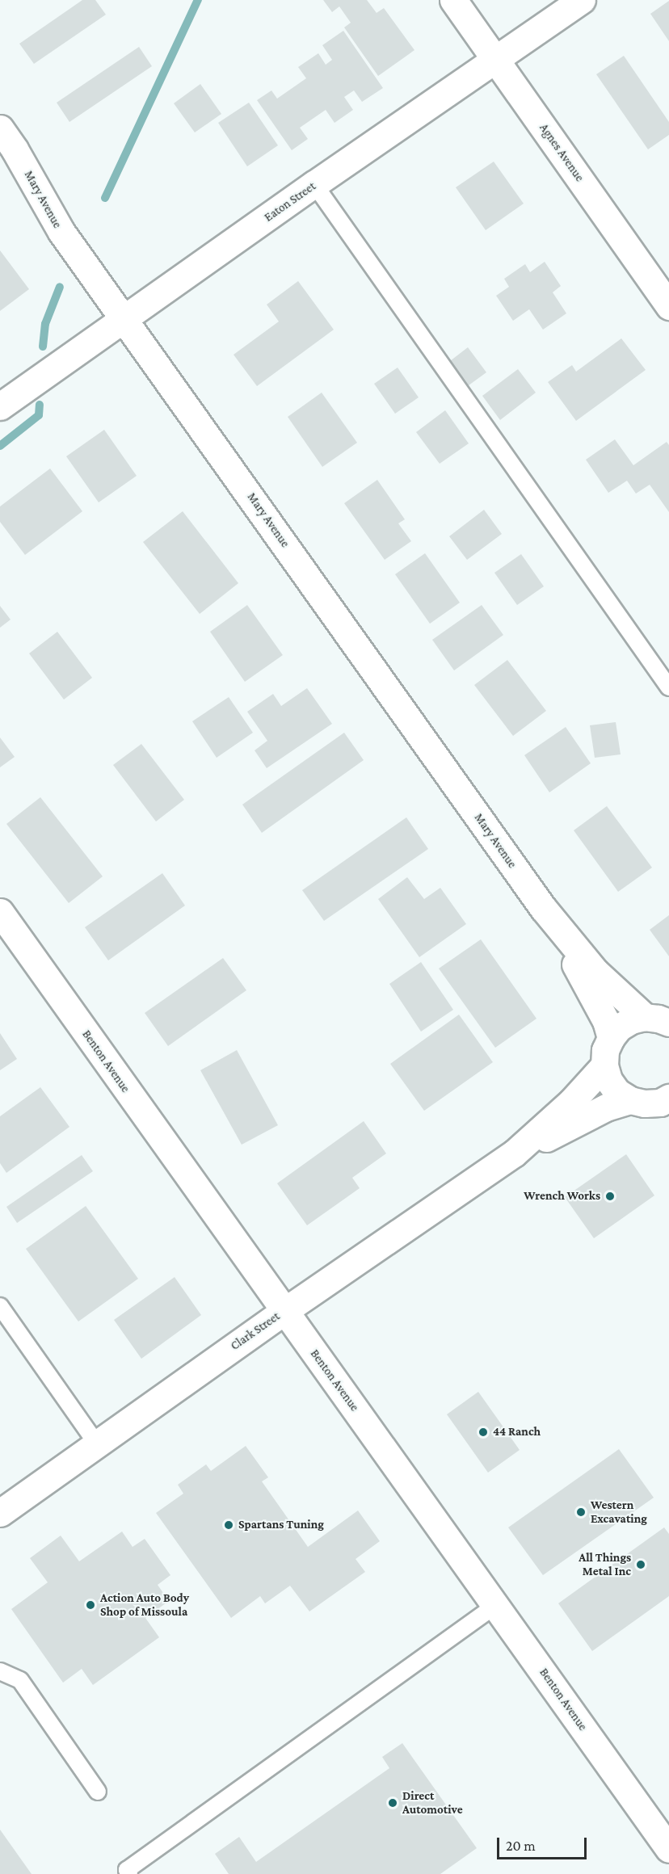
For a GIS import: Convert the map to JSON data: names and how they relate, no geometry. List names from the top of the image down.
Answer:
{
  "streets": {
    "street": [
      "Agnes Avenue",
      "Mary Avenue",
      "Eaton Street",
      "Benton Avenue",
      "Clark Street"
    ]
  },
  "crossings": [
    ["Agnes Avenue", "Eaton Street"],
    ["Mary Avenue", "Eaton Street"],
    ["Benton Avenue", "Clark Street"]
  ],
  "places": [
    "Wrench Works",
    "44 Ranch",
    "Western Excavating",
    "Spartans Tuning",
    "All Things Metal Inc",
    "Action Auto Body Shop of Missoula",
    "Direct Automotive"
  ],
  "scale_bar": "20 m"
}
